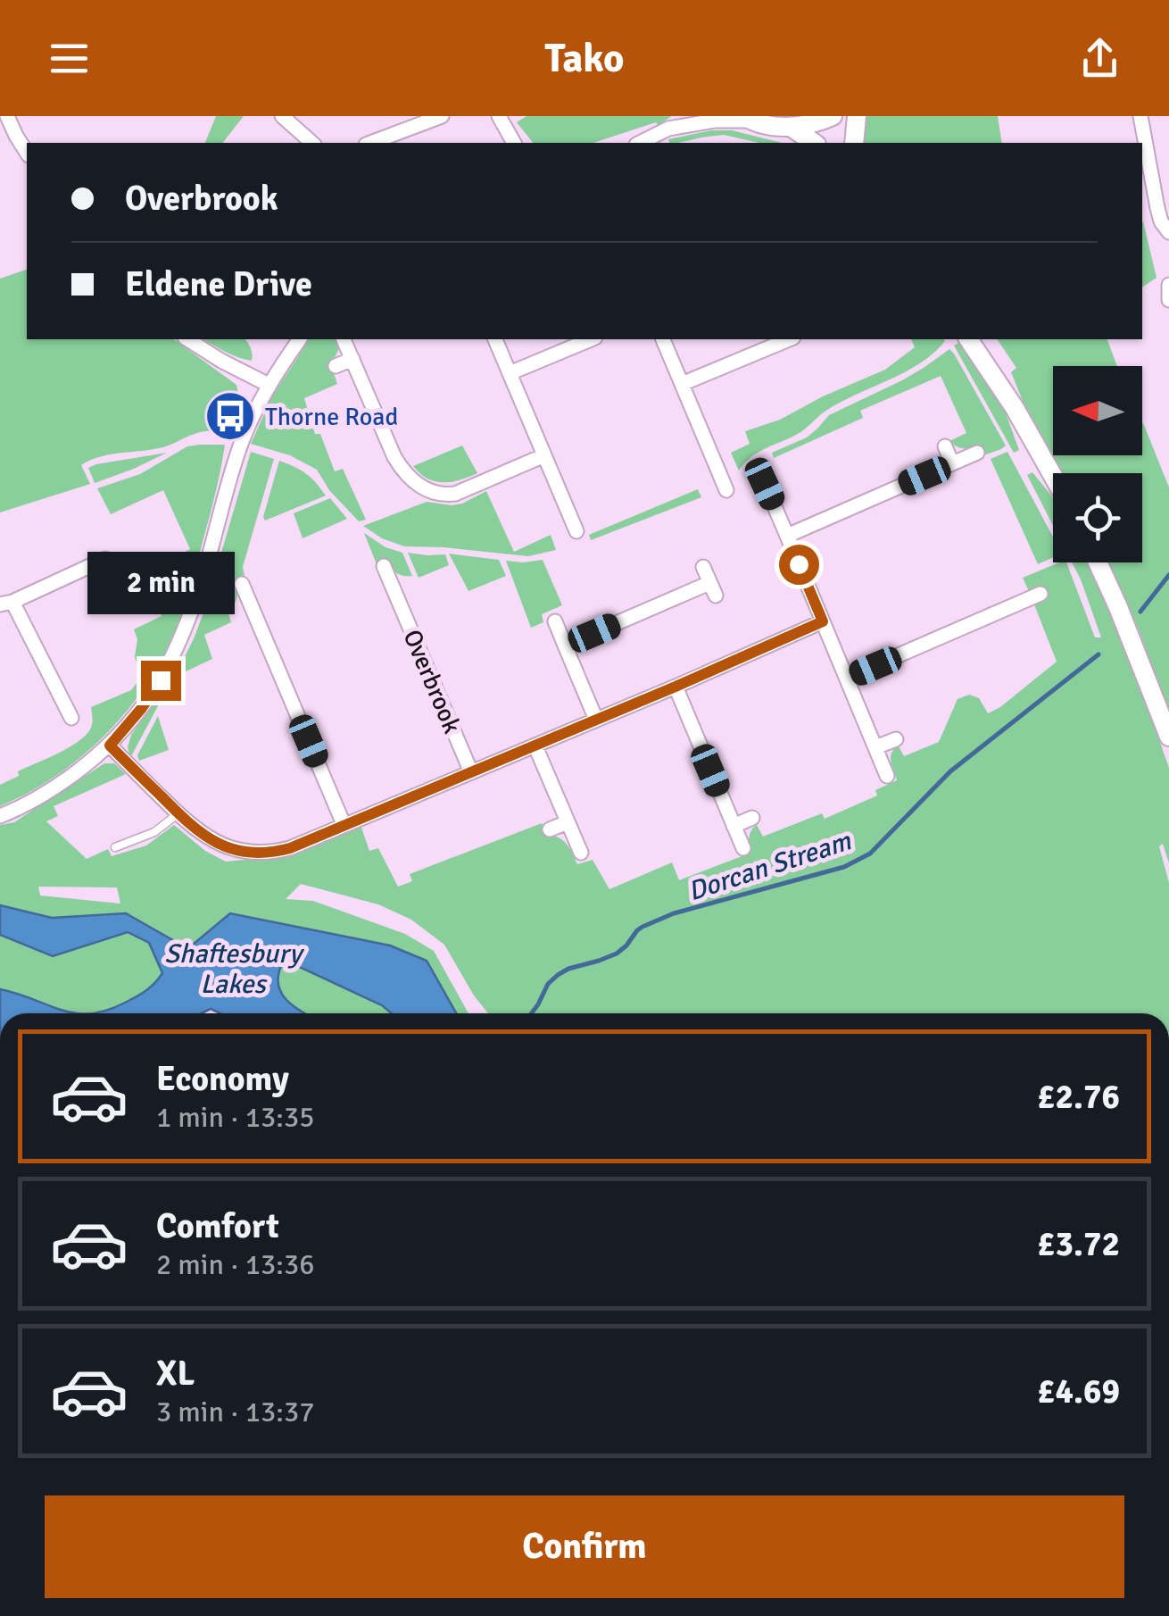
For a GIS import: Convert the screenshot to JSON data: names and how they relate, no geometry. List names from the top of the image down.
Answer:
{
  "streets": {
    "street": ["Overbrook"]
  },
  "water": ["Dorcan Stream", "Shaftesbury Lakes"],
  "places": {
    "bus stop": ["Thorne Road"]
  },
  "north": "left",
  "page": {
    "header": "Tako",
    "banner": ["Overbrook", "Eldene Drive"],
    "bubble": "2 min",
    "list": [
      {
        "name": "Economy",
        "note": "1 min · 13:35",
        "value": "£2.76"
      },
      {
        "name": "Comfort",
        "note": "2 min · 13:36",
        "value": "£3.72"
      },
      {
        "name": "XL",
        "note": "3 min · 13:37",
        "value": "£4.69"
      }
    ],
    "buttons": "Confirm"
  }
}
